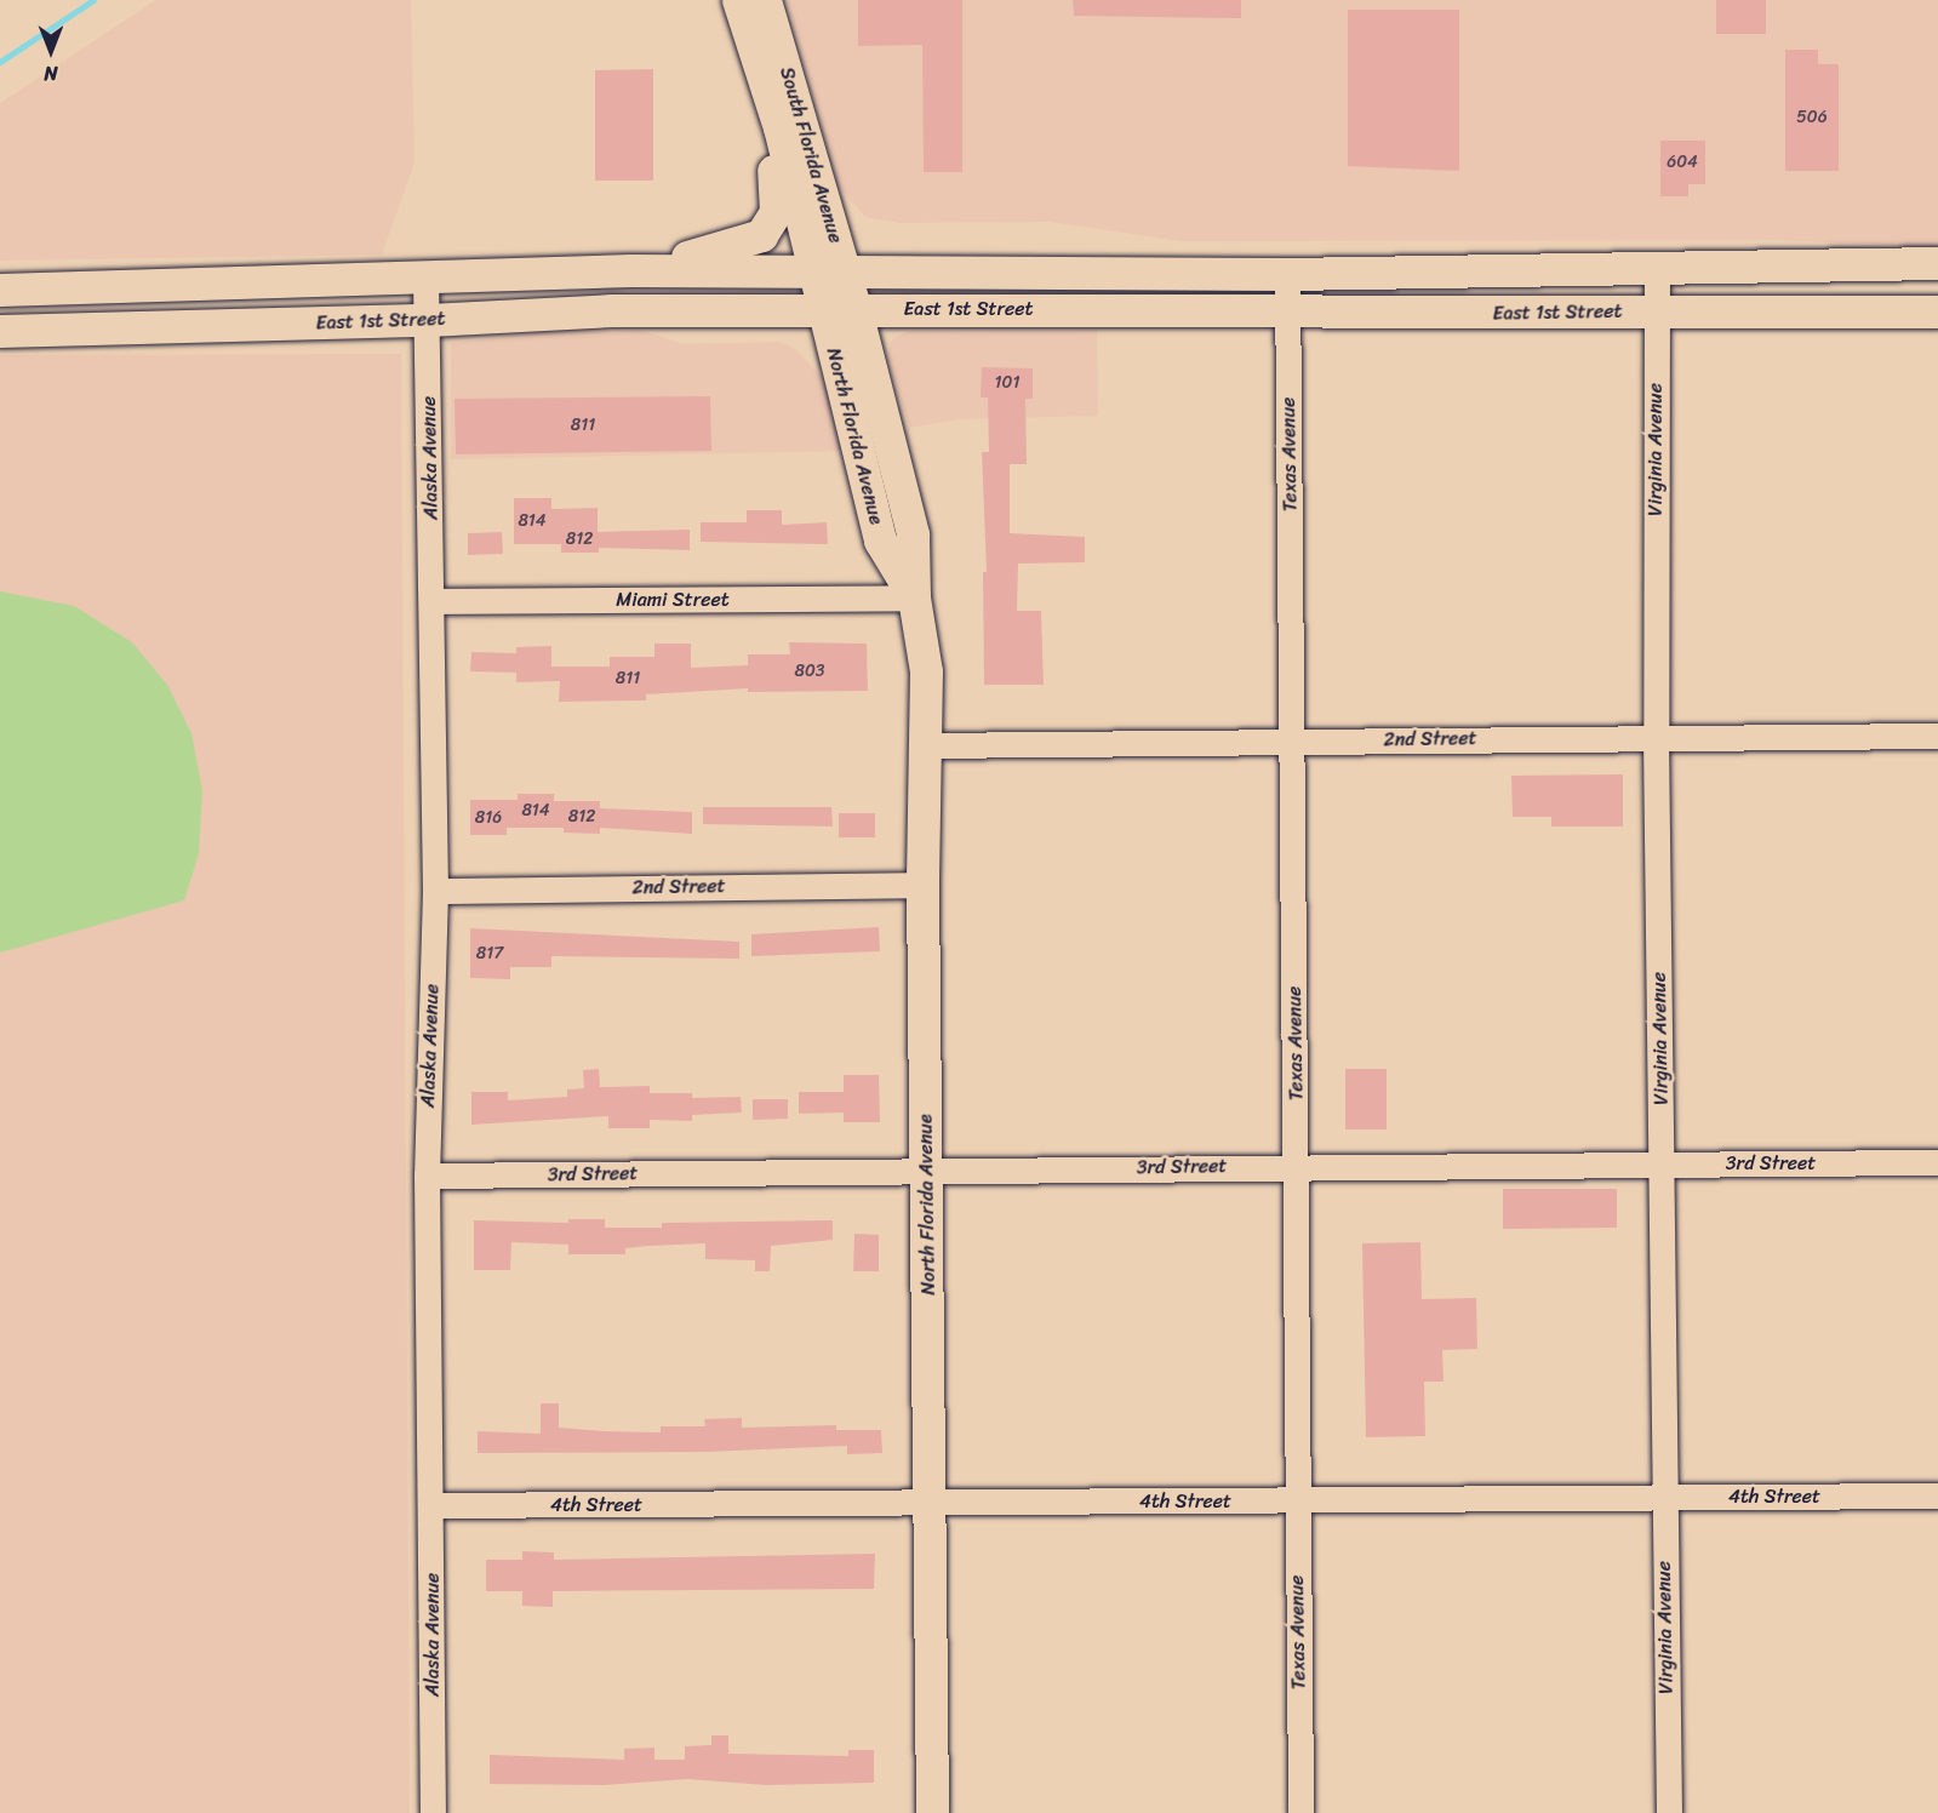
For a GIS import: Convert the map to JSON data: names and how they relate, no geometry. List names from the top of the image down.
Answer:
{
  "streets": {
    "main road": ["South Florida Avenue", "East 1st Street", "North Florida Avenue"],
    "street": [
      "Virginia Avenue",
      "Texas Avenue",
      "Alaska Avenue",
      "Miami Street",
      "2nd Street",
      "3rd Street",
      "4th Street"
    ]
  },
  "crossings": [
    ["South Florida Avenue", "East 1st Street"],
    ["South Florida Avenue", "North Florida Avenue"],
    ["East 1st Street", "North Florida Avenue"],
    ["East 1st Street", "Virginia Avenue"],
    ["East 1st Street", "Texas Avenue"],
    ["East 1st Street", "Alaska Avenue"],
    ["North Florida Avenue", "Miami Street"],
    ["North Florida Avenue", "2nd Street"],
    ["North Florida Avenue", "3rd Street"],
    ["North Florida Avenue", "4th Street"],
    ["Virginia Avenue", "2nd Street"],
    ["Virginia Avenue", "3rd Street"],
    ["Virginia Avenue", "4th Street"],
    ["Texas Avenue", "2nd Street"],
    ["Texas Avenue", "3rd Street"],
    ["Texas Avenue", "4th Street"],
    ["Alaska Avenue", "Miami Street"],
    ["Alaska Avenue", "2nd Street"],
    ["Alaska Avenue", "3rd Street"],
    ["Alaska Avenue", "4th Street"]
  ],
  "house_numbers": [
    "506",
    "604",
    "101",
    "811",
    "814",
    "812",
    "803",
    "811",
    "814",
    "812",
    "816",
    "817"
  ],
  "north": "bottom"
}
